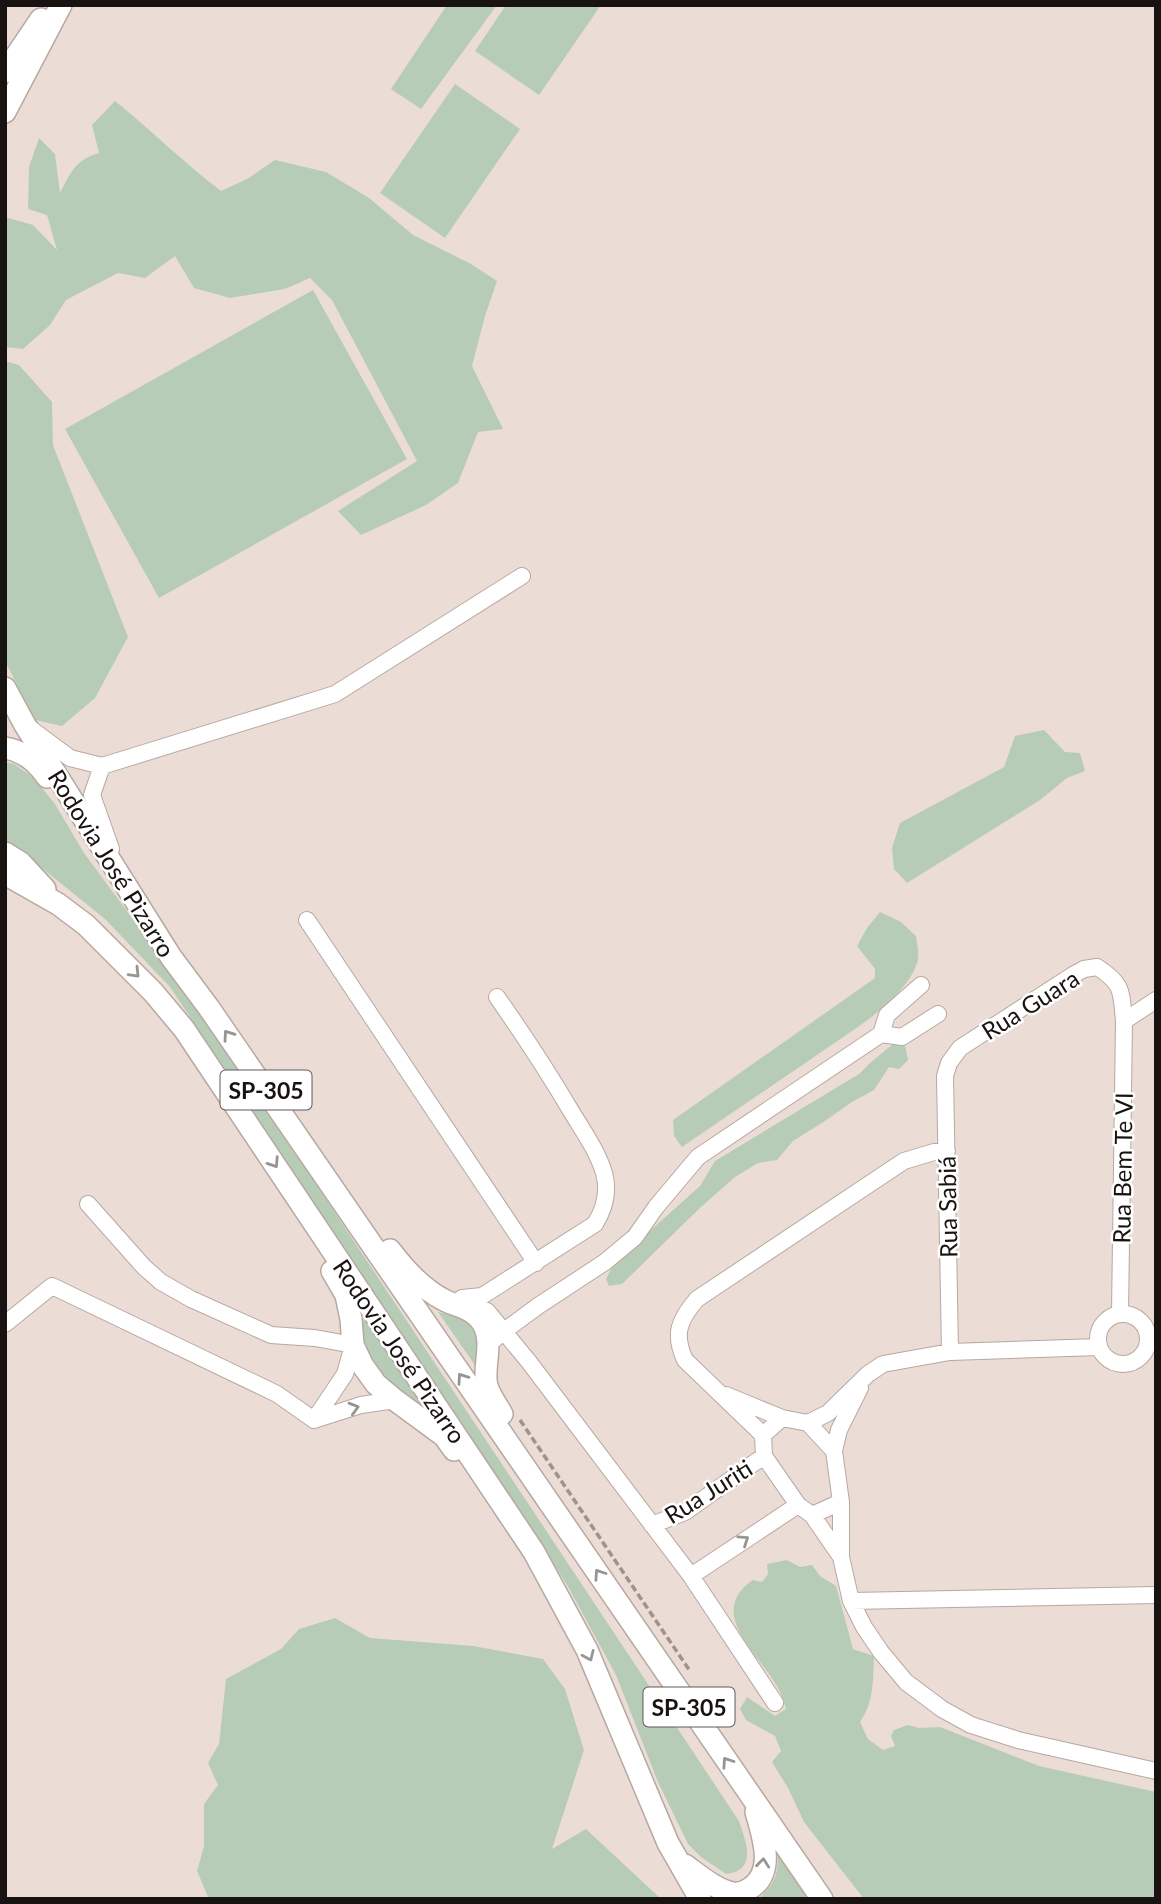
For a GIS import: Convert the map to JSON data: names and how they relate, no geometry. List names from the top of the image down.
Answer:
{
  "streets": {
    "main road": ["Rodovia José Pizarro", "SP-305"],
    "street": [
      "Rua Guara",
      "Rua Bem Te VI",
      "Rua Sabiá",
      "Rua Juriti"
    ]
  },
  "crossings": [
    ["Rua Guara", "Rua Bem Te VI"],
    ["Rua Guara", "Rua Sabiá"]
  ]
}
